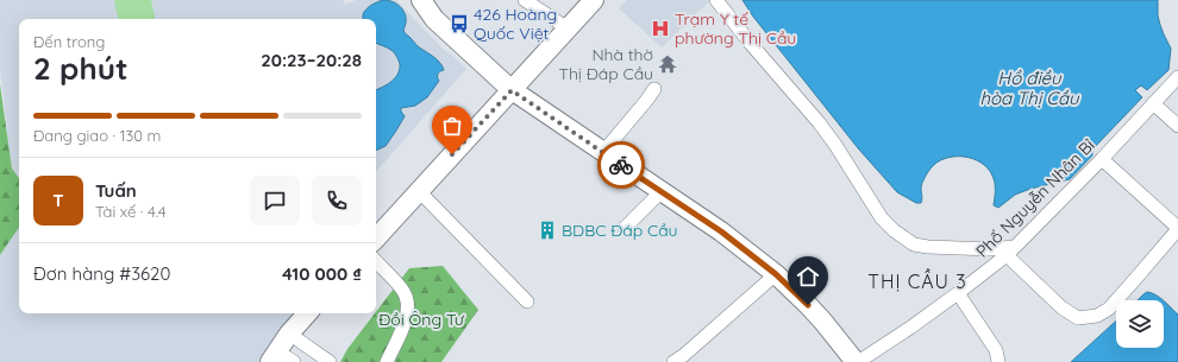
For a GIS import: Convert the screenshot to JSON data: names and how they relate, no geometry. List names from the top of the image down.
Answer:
{
  "streets": {
    "street": ["Phố Nguyễn Nhân Bỉ"]
  },
  "districts": ["THỊ CẦU 3"],
  "water": ["Hồ điều hòa Thị Cầu"],
  "parks": ["Đồi Ông Tư"],
  "places": {
    "bus stop": ["426 Hoàng Quốc Việt"],
    "hospital": ["Trạm Y tế phường Thị Cầu"],
    "temple": ["Nhà thờ Thị Đáp Cầu"],
    "building": ["BDBC Đáp Cầu"]
  },
  "page": {
    "heading": ["2 phút", "Đến trong", "20:23–20:28"],
    "panel": [
      "Tuấn",
      "Tài xế · 4.4",
      "Đơn hàng #3620",
      "410 000 ₫"
    ],
    "bar": "Đang giao · 130 m",
    "round": "T"
  }
}
